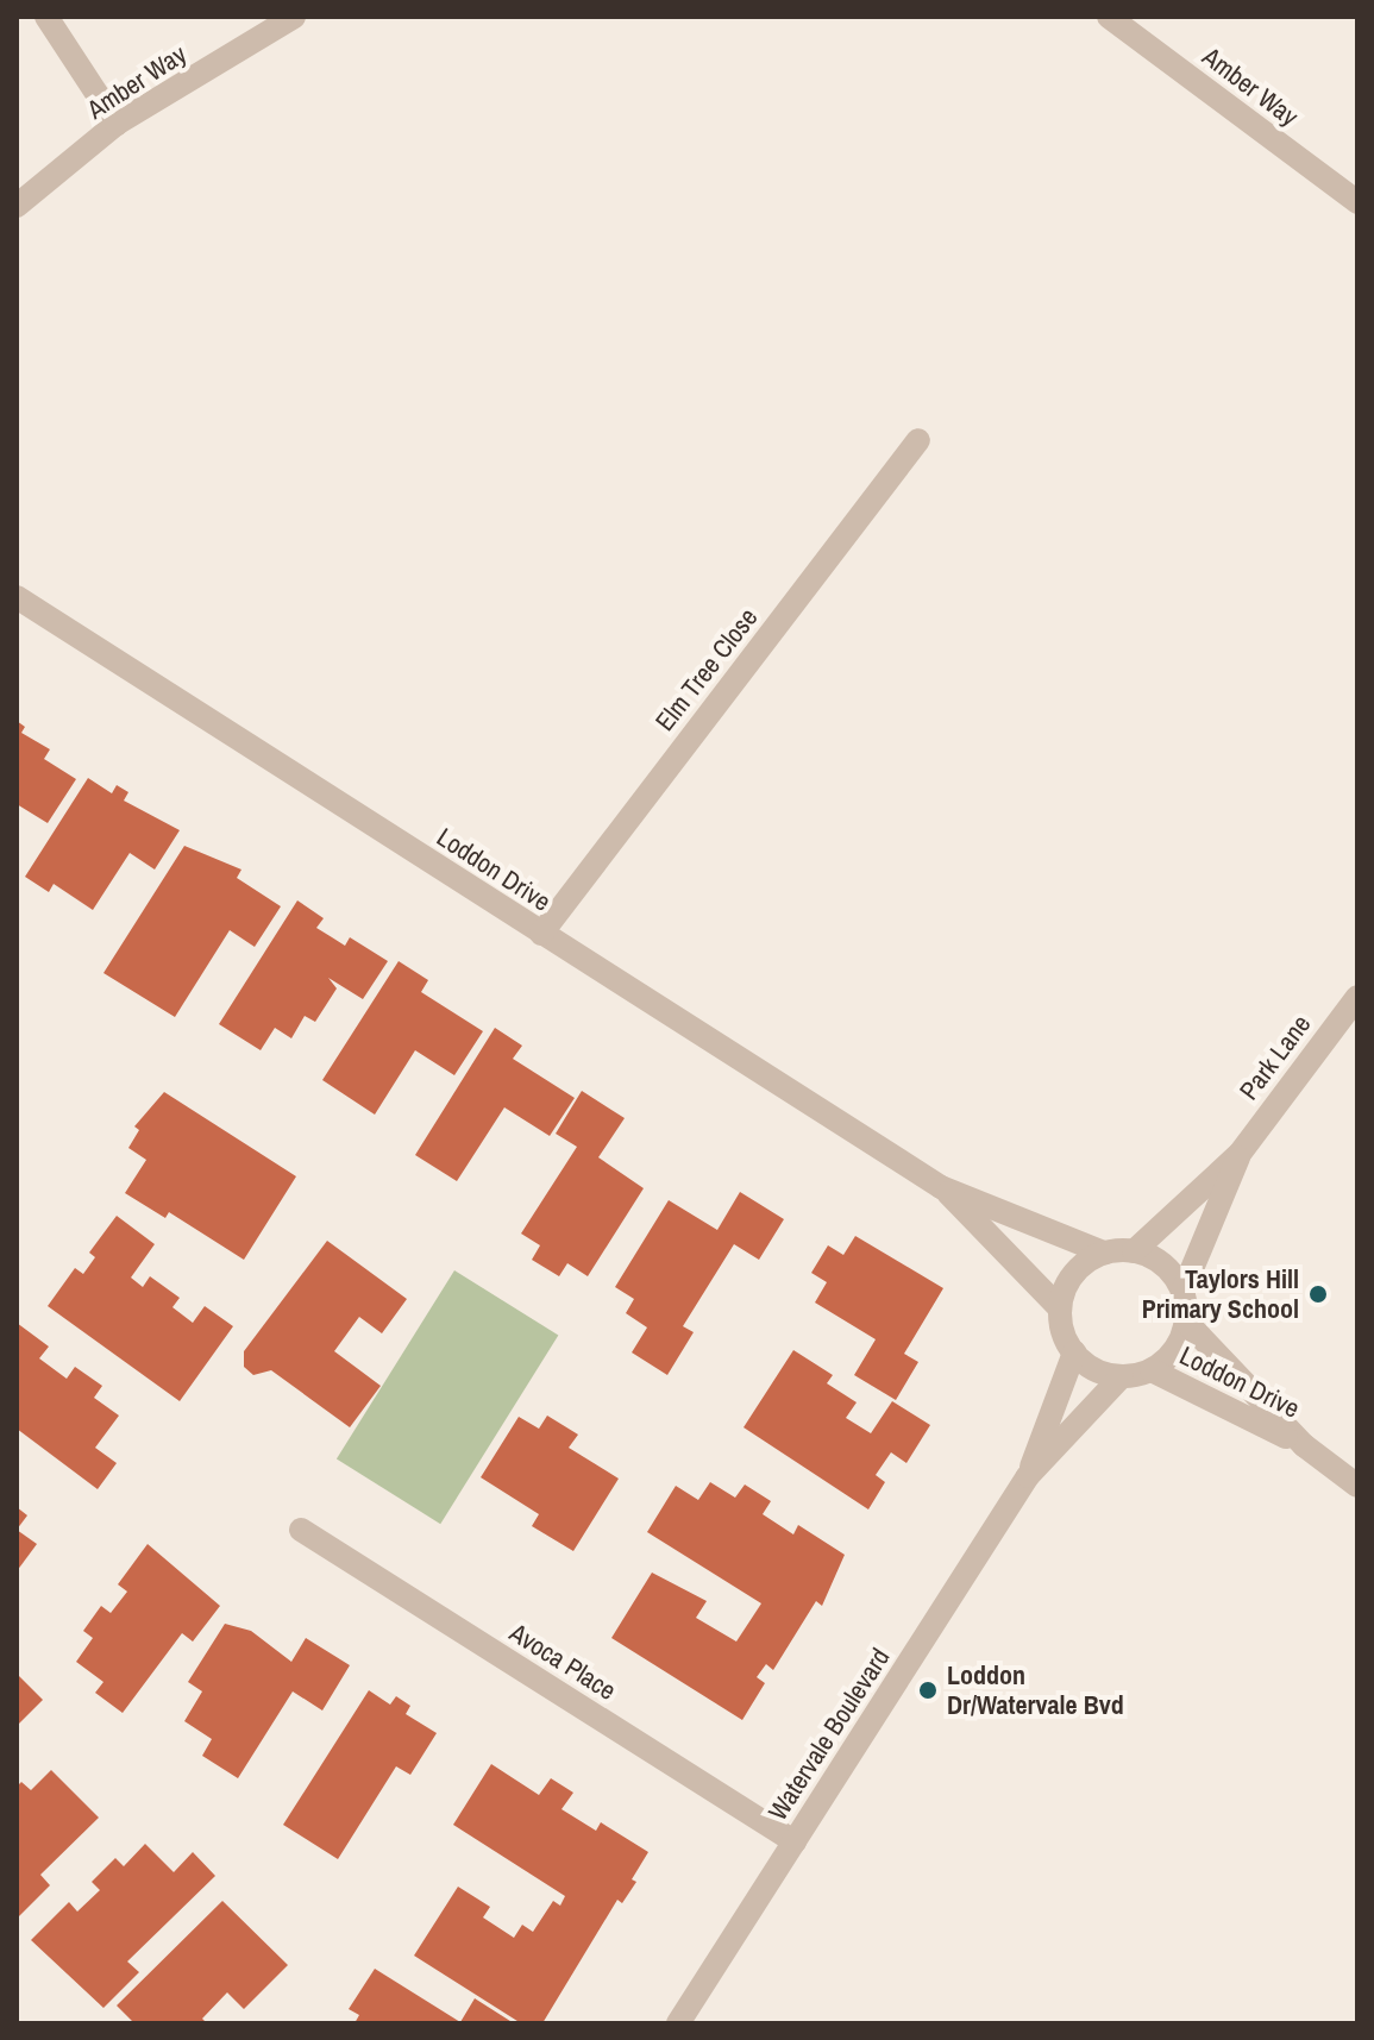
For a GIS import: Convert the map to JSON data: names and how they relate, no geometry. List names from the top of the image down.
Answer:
{
  "streets": {
    "street": [
      "Amber Way",
      "Elm Tree Close",
      "Loddon Drive",
      "Park Lane",
      "Avoca Place",
      "Watervale Boulevard"
    ]
  },
  "crossings": [
    ["Elm Tree Close", "Loddon Drive"],
    ["Loddon Drive", "Park Lane"],
    ["Loddon Drive", "Watervale Boulevard"],
    ["Park Lane", "Watervale Boulevard"],
    ["Avoca Place", "Watervale Boulevard"]
  ],
  "places": ["Taylors Hill Primary School", "Loddon Dr/Watervale Bvd"]
}
